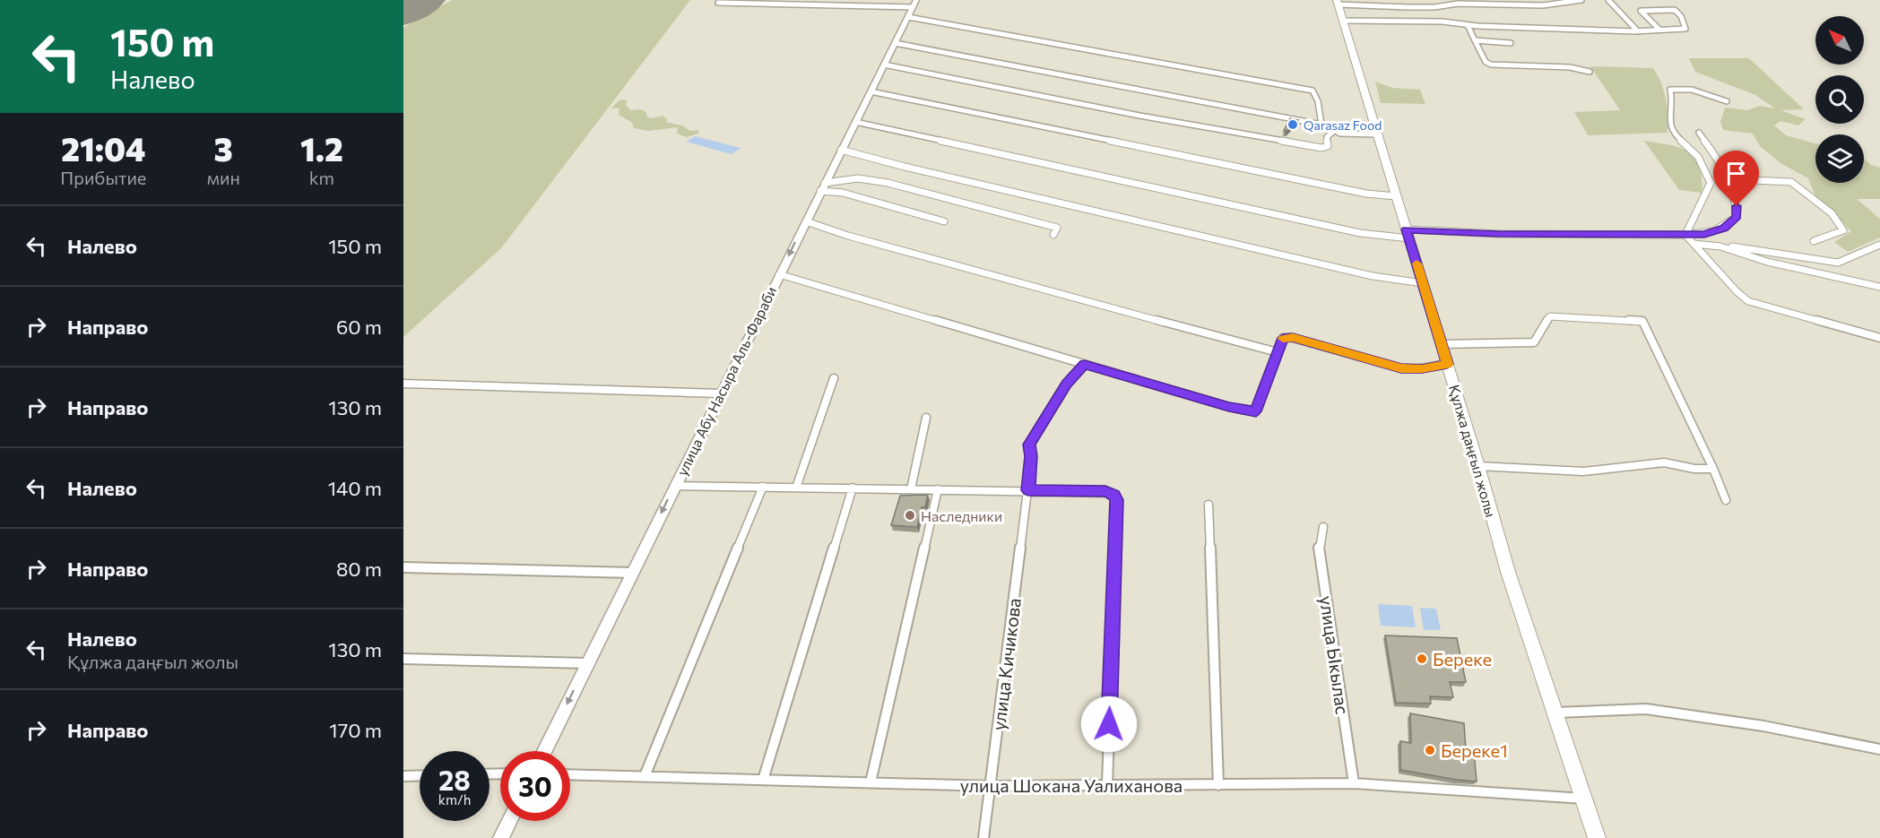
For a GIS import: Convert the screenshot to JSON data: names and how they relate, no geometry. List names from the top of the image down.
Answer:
{
  "streets": {
    "main road": ["Құлжа даңғыл жолы"],
    "street": [
      "улица Абу Насыра Аль-Фараби",
      "улица Ыкылас",
      "улица Кичикова",
      "улица Шокана Уалиханова"
    ]
  },
  "crossings": [
    ["Құлжа даңғыл жолы", "улица Шокана Уалиханова"],
    ["улица Ыкылас", "улица Шокана Уалиханова"],
    ["улица Кичикова", "улица Шокана Уалиханова"]
  ],
  "places": [
    "Qarasaz Food",
    "Наследники",
    "Береке",
    "Береке1"
  ],
  "north": "top left",
  "page": {
    "turn": ["150 m", "Налево"],
    "eta": [
      "21:04",
      "Прибытие",
      "3",
      "мин",
      "1.2",
      "km"
    ],
    "list": [
      {
        "name": "Налево",
        "value": "150 m"
      },
      {
        "name": "Направо",
        "value": "60 m"
      },
      {
        "name": "Направо",
        "value": "130 m"
      },
      {
        "name": "Налево",
        "value": "140 m"
      },
      {
        "name": "Направо",
        "value": "80 m"
      },
      {
        "name": "Налево",
        "note": "Құлжа даңғыл жолы",
        "value": "130 m"
      },
      {
        "name": "Направо",
        "value": "170 m"
      }
    ],
    "speed": "28 km/h",
    "limit": "30"
  }
}
